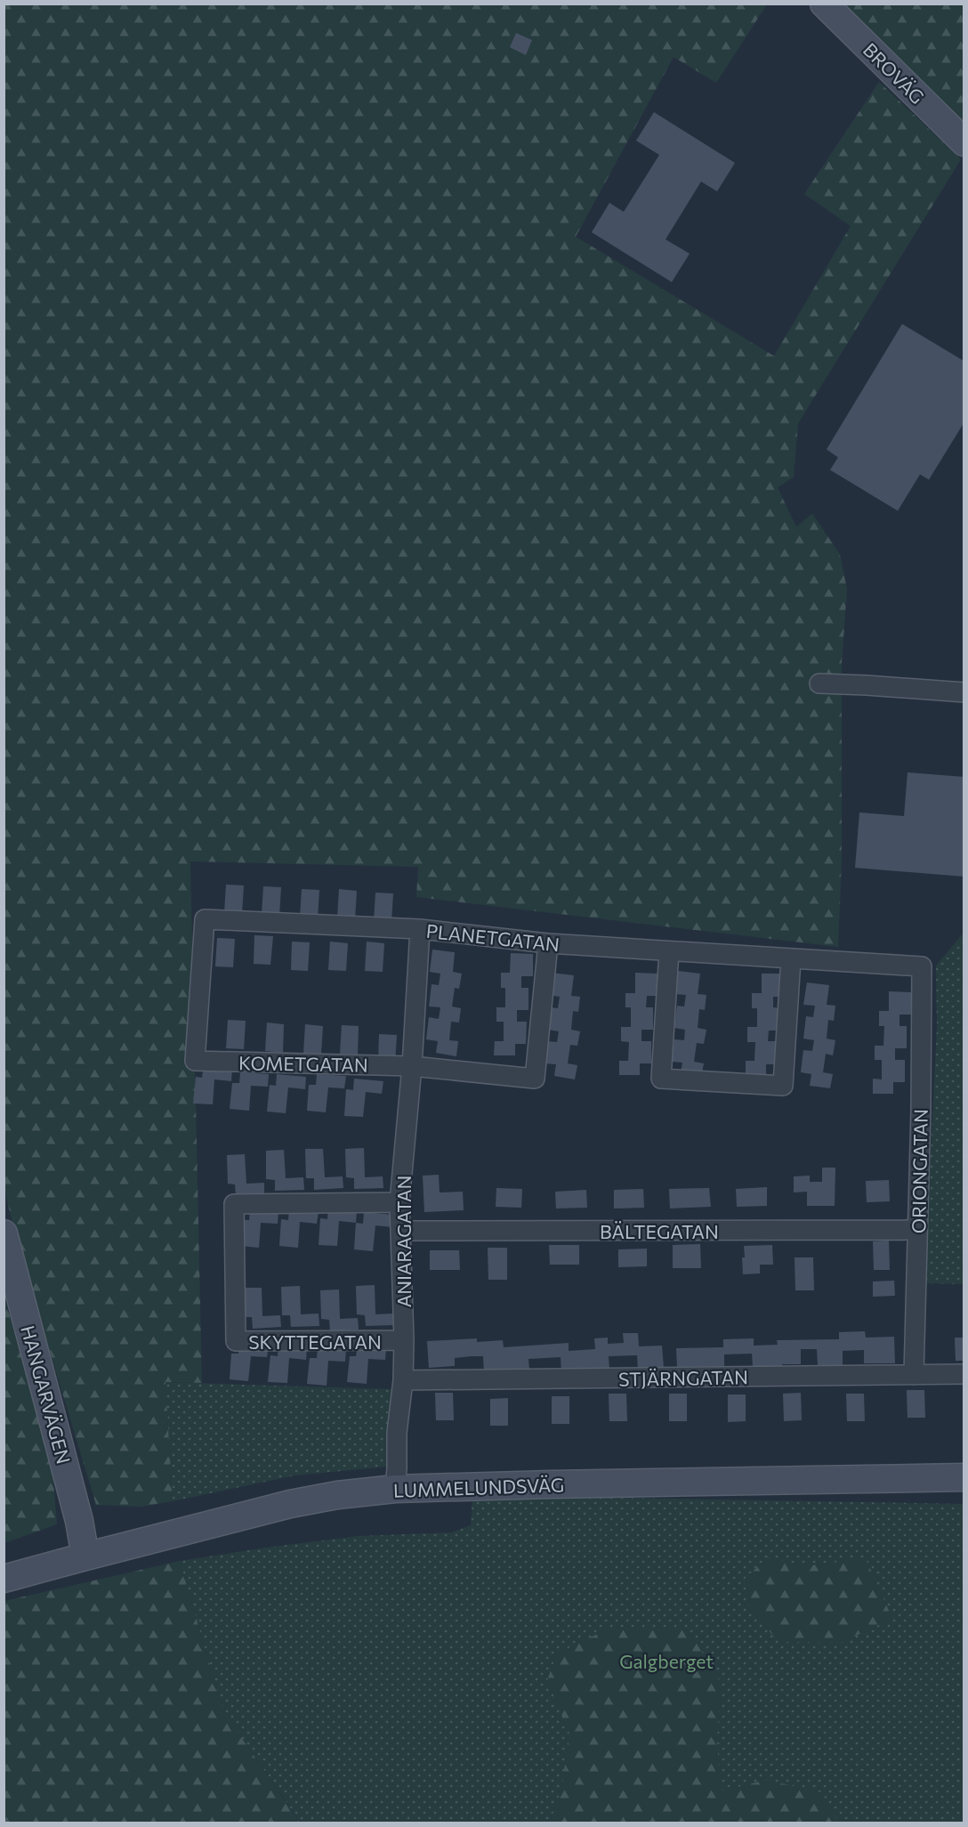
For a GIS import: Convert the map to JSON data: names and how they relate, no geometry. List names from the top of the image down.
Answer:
{
  "streets": {
    "main road": ["BROVÄG", "HANGARVÄGEN", "LUMMELUNDSVÄG"],
    "street": [
      "PLANETGATAN",
      "KOMETGATAN",
      "ORIONGATAN",
      "BÄLTEGATAN",
      "ANIARAGATAN",
      "SKYTTEGATAN",
      "STJÄRNGATAN"
    ]
  },
  "crossings": [
    ["PLANETGATAN", "KOMETGATAN"],
    ["PLANETGATAN", "ORIONGATAN"],
    ["PLANETGATAN", "ANIARAGATAN"],
    ["KOMETGATAN", "ANIARAGATAN"],
    ["ORIONGATAN", "BÄLTEGATAN"],
    ["ORIONGATAN", "STJÄRNGATAN"],
    ["BÄLTEGATAN", "ANIARAGATAN"],
    ["ANIARAGATAN", "SKYTTEGATAN"],
    ["ANIARAGATAN", "STJÄRNGATAN"],
    ["ANIARAGATAN", "LUMMELUNDSVÄG"],
    ["HANGARVÄGEN", "LUMMELUNDSVÄG"]
  ],
  "parks": ["Galgberget"]
}
